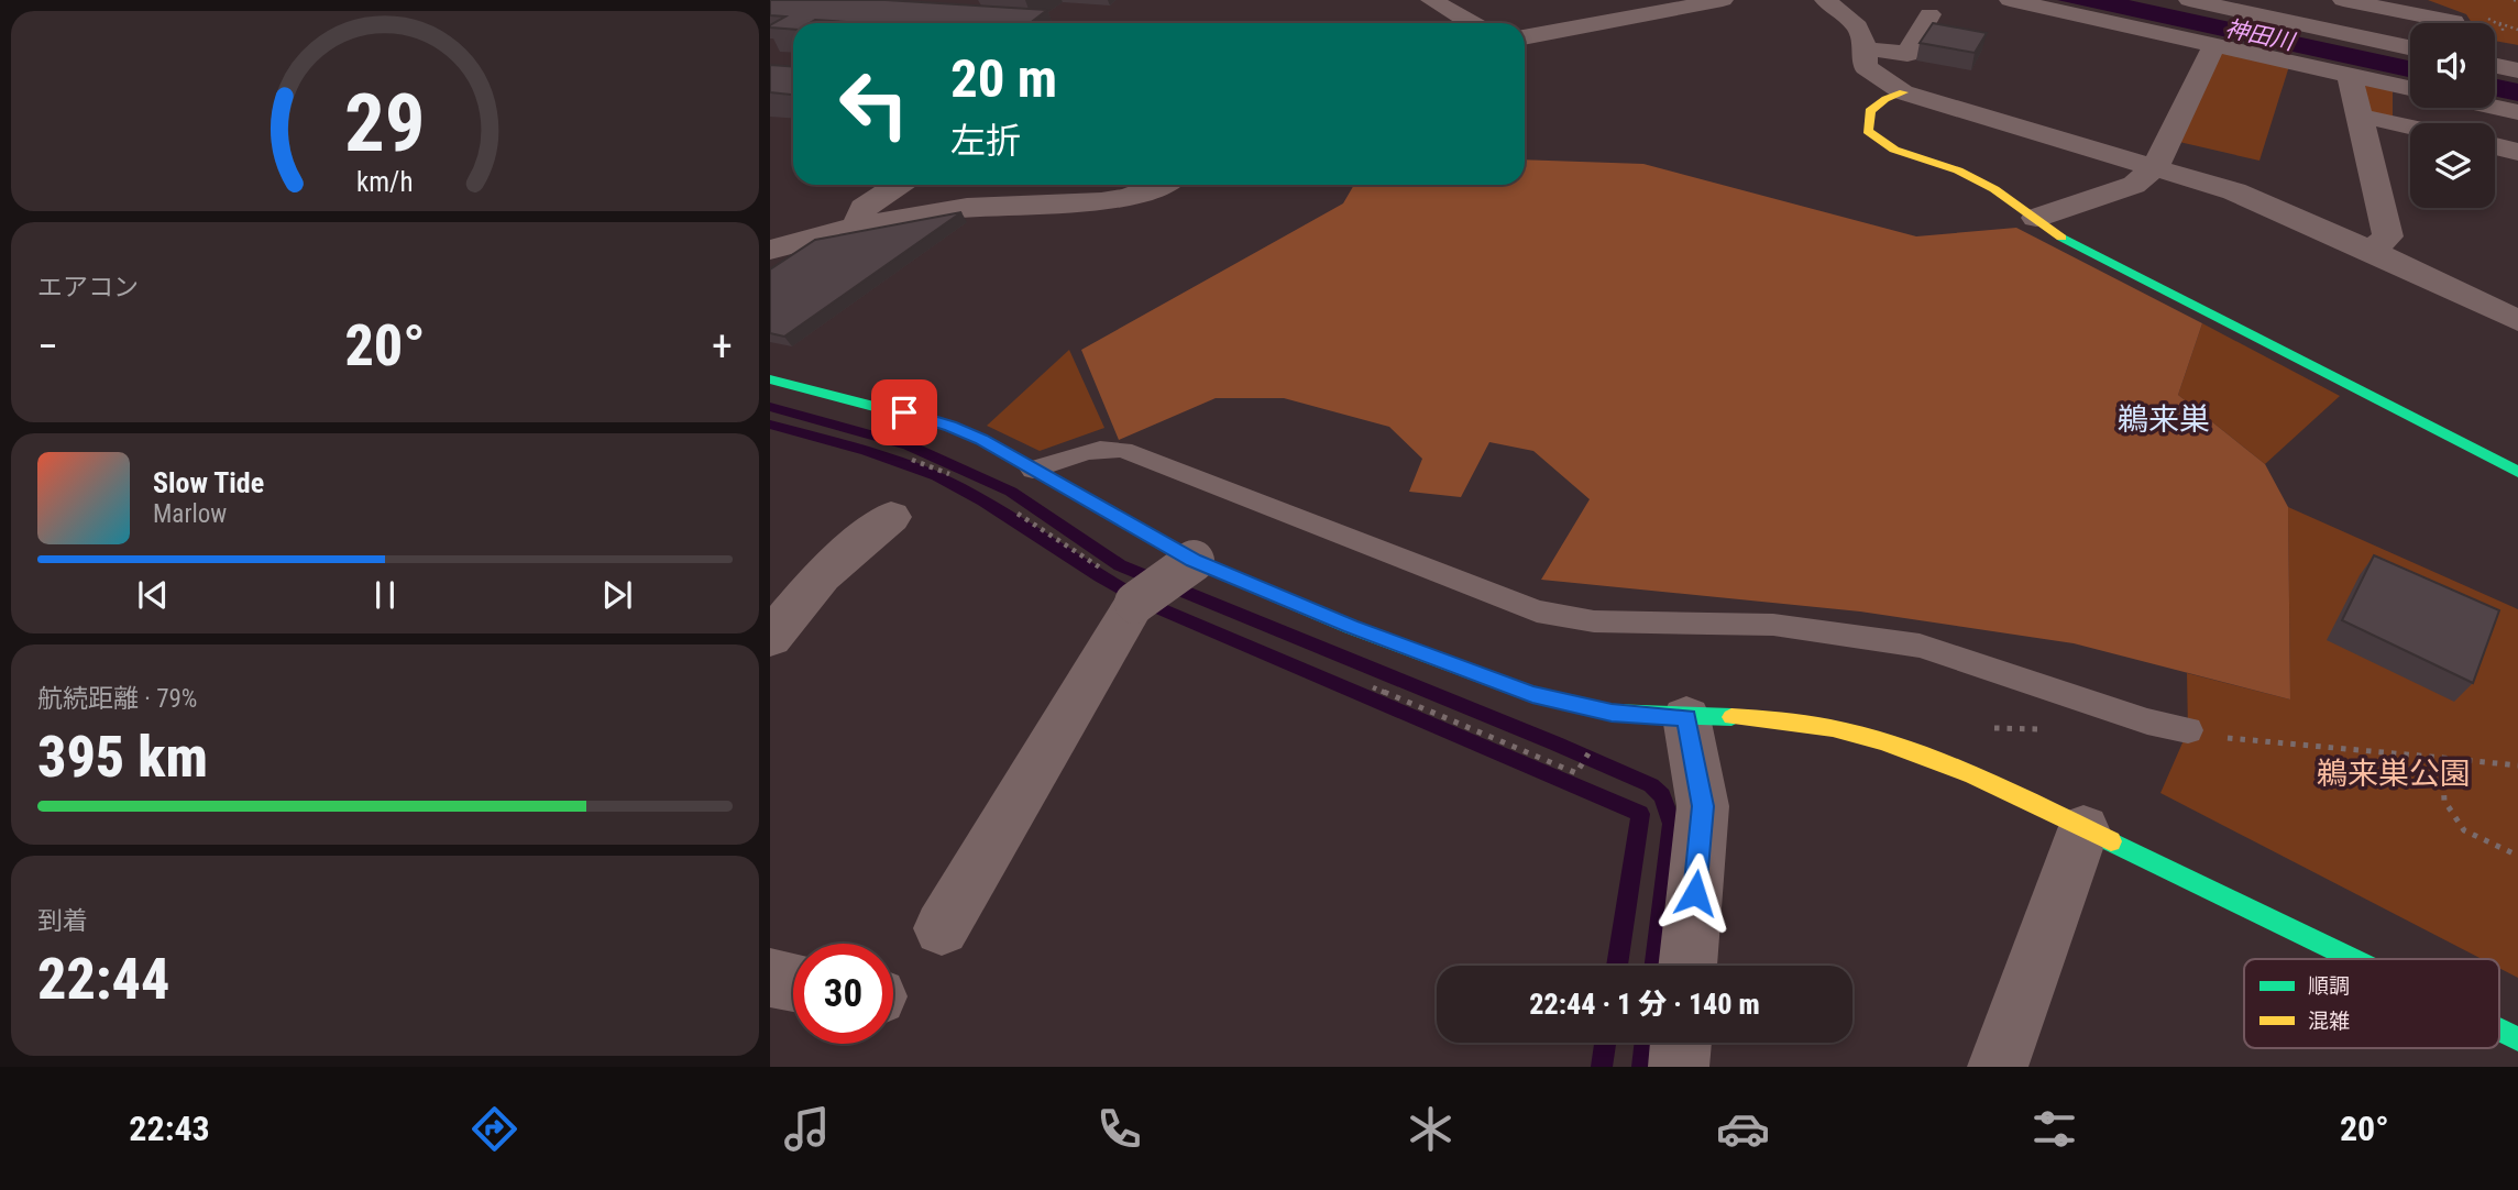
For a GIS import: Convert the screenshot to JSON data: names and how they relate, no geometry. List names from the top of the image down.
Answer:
{
  "districts": ["鵜来巣"],
  "water": ["神田川"],
  "parks": ["鵜来巣公園"],
  "legend": ["順調", "混雑"],
  "page": {
    "turn": ["20 m", "左折"],
    "tile": [
      "エアコン",
      ["航続距離 · 79%", "395 km"],
      ["到着", "22:44"]
    ],
    "heat": ["−", "20°", "+"],
    "song": ["Slow Tide", "Marlow"],
    "limit": "30",
    "trip": "22:44 · 1 分 · 140 m",
    "tabs": ["22:43", "20°"],
    "gauge": ["29", "km/h"]
  }
}
